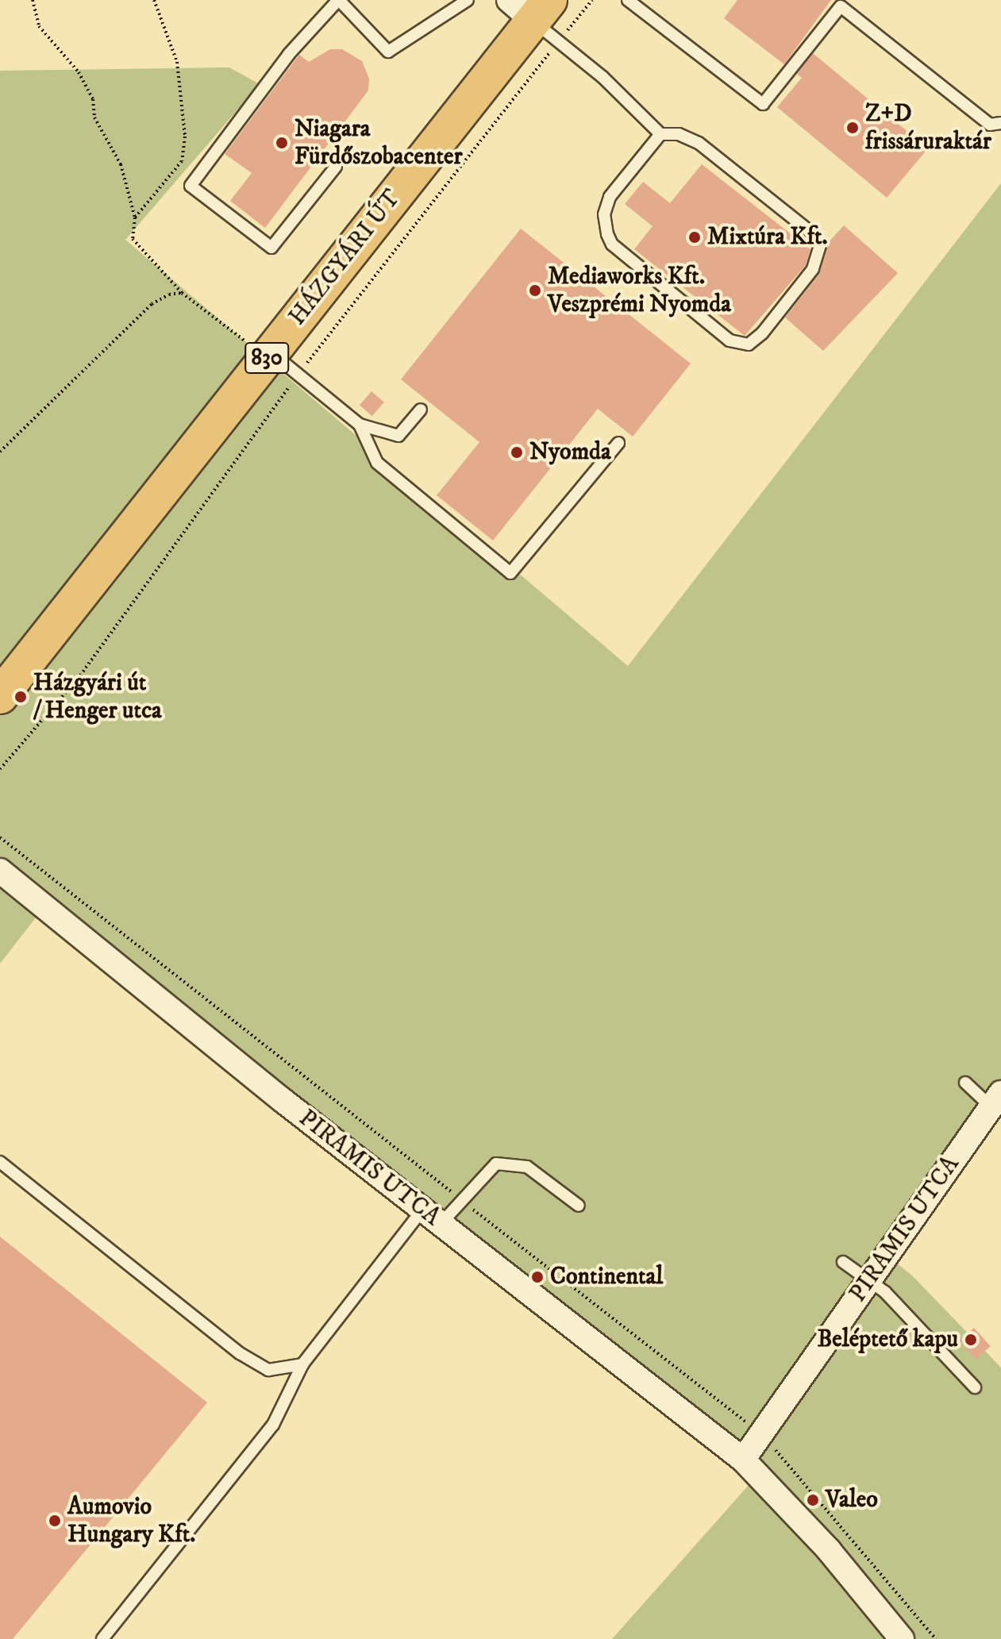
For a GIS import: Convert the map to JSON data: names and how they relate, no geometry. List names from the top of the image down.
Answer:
{
  "streets": {
    "main road": ["HÁZGYÁRI ÚT", "830"],
    "street": ["PIRAMIS UTCA"]
  },
  "places": [
    "Z+D frissáruraktár",
    "Niagara Fürdőszobacenter",
    "Mixtúra Kft.",
    "Mediaworks Kft. Veszprémi Nyomda",
    "Nyomda",
    "Házgyári út / Henger utca",
    "Continental",
    "Beléptető kapu",
    "Valeo",
    "Aumovio Hungary Kft."
  ]
}
